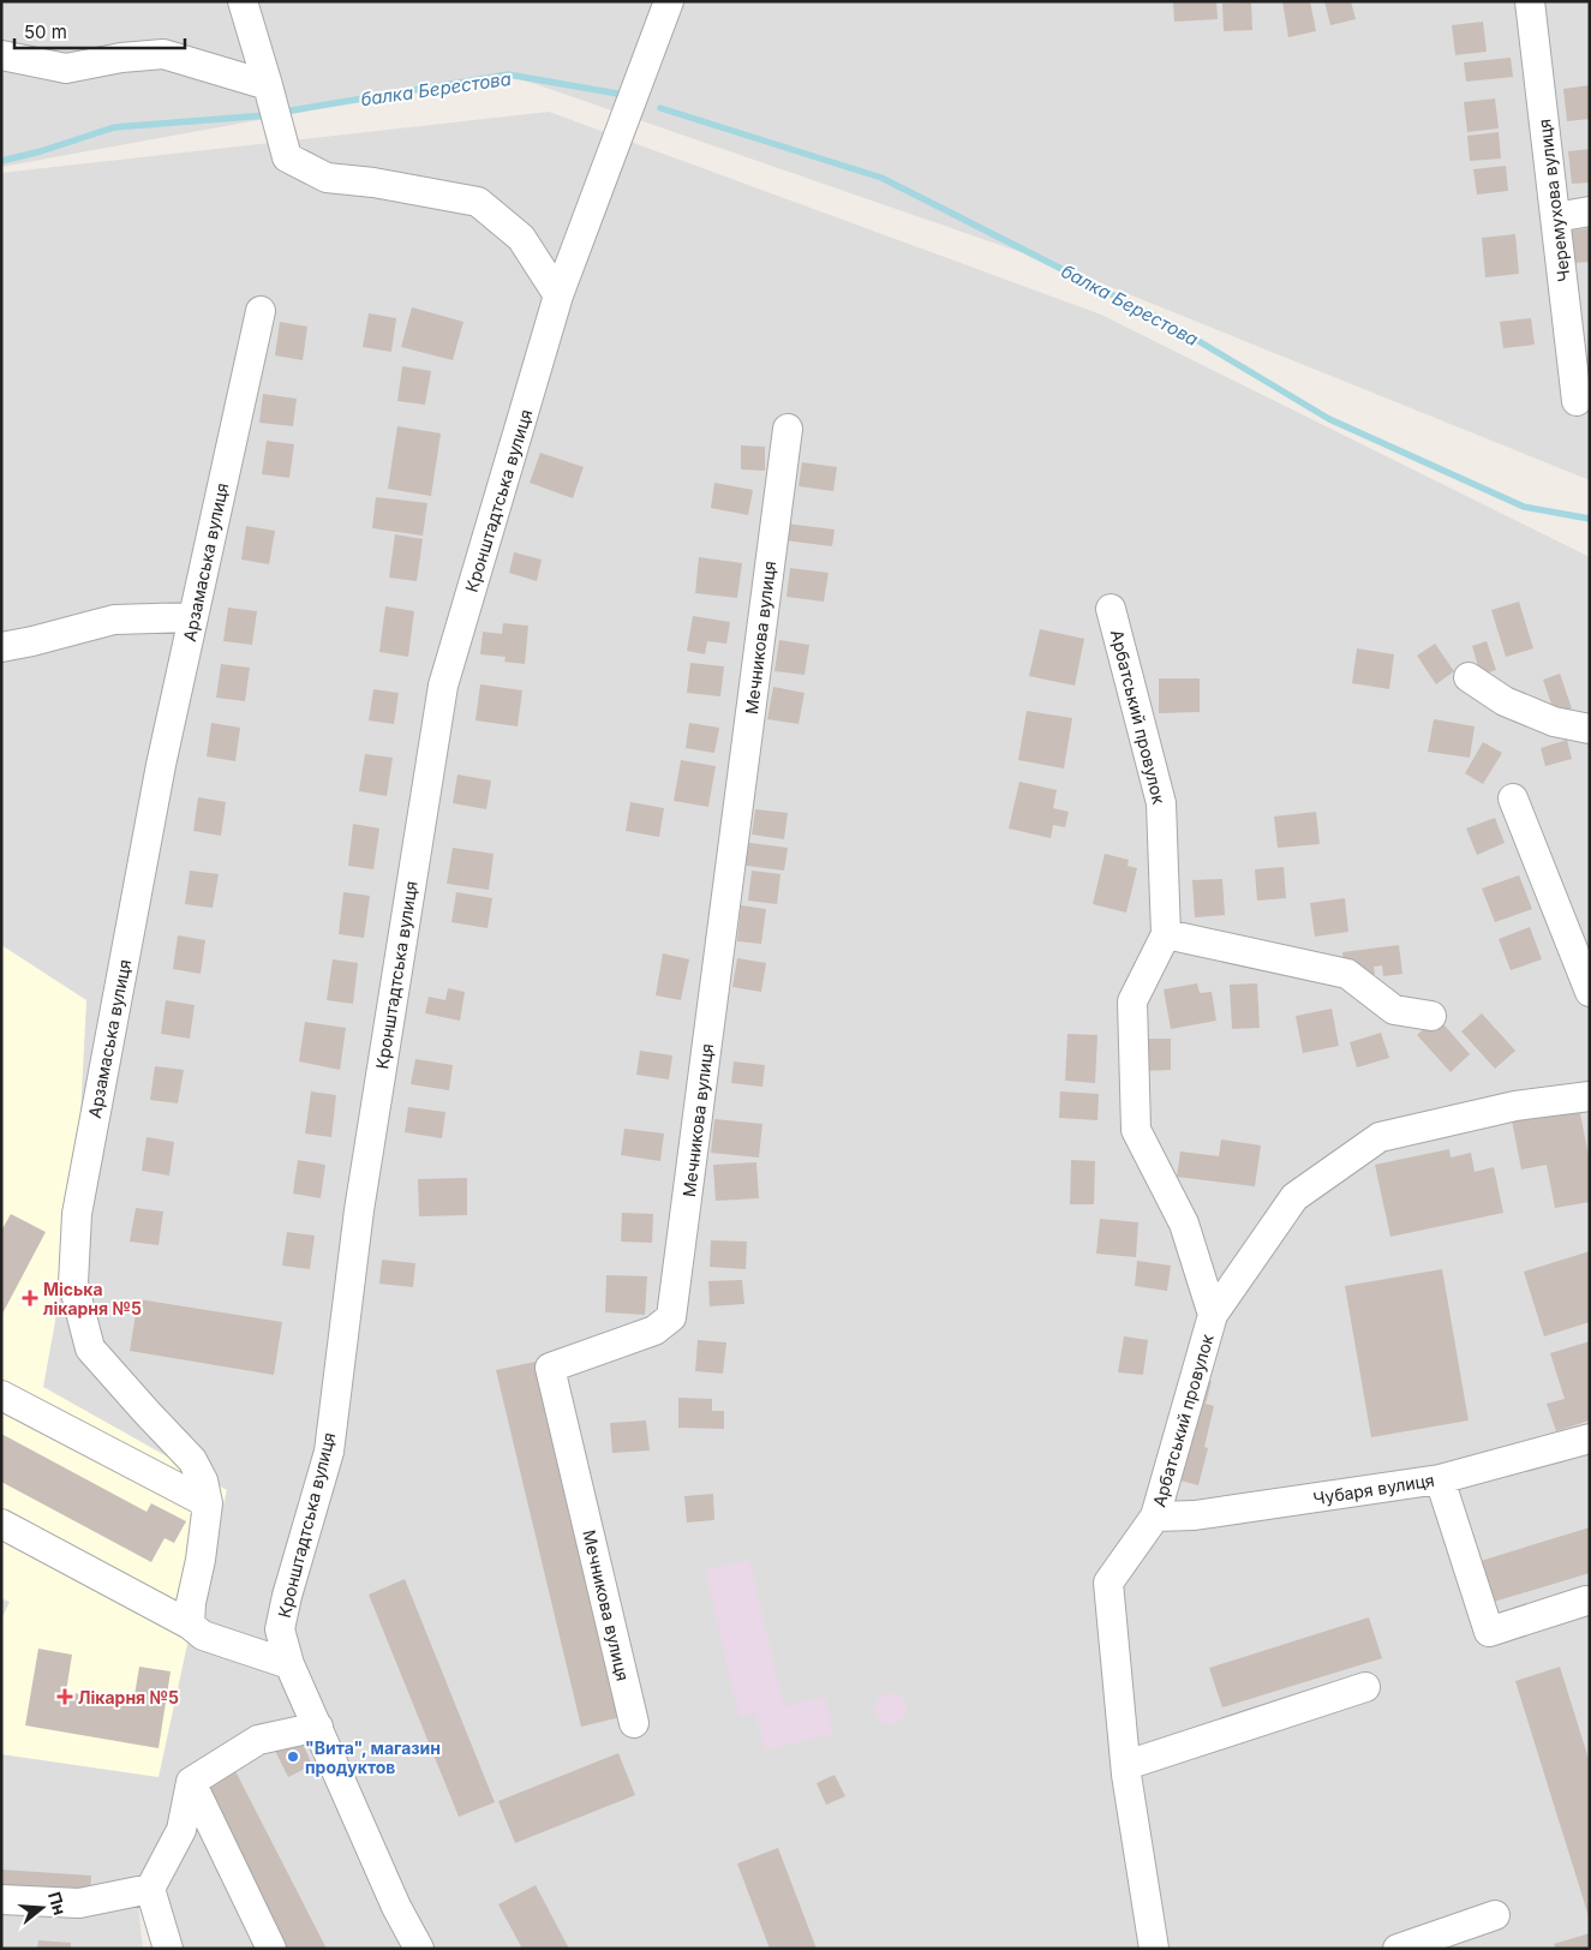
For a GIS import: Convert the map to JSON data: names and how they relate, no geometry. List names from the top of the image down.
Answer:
{
  "streets": {
    "street": [
      "Черемухова вулиця",
      "Кронштадтська вулиця",
      "Арзамаська вулиця",
      "Мечникова вулиця",
      "Арбатський провулок",
      "Чубаря вулиця"
    ]
  },
  "crossings": [
    ["Арбатський провулок", "Чубаря вулиця"]
  ],
  "water": ["балка Берестова"],
  "places": {
    "health": ["Міська лікарня №5", "Лікарня №5"],
    "other": ["\"Вита\", магазин продуктов"]
  },
  "scale_bar": "50 m",
  "north": "right"
}
